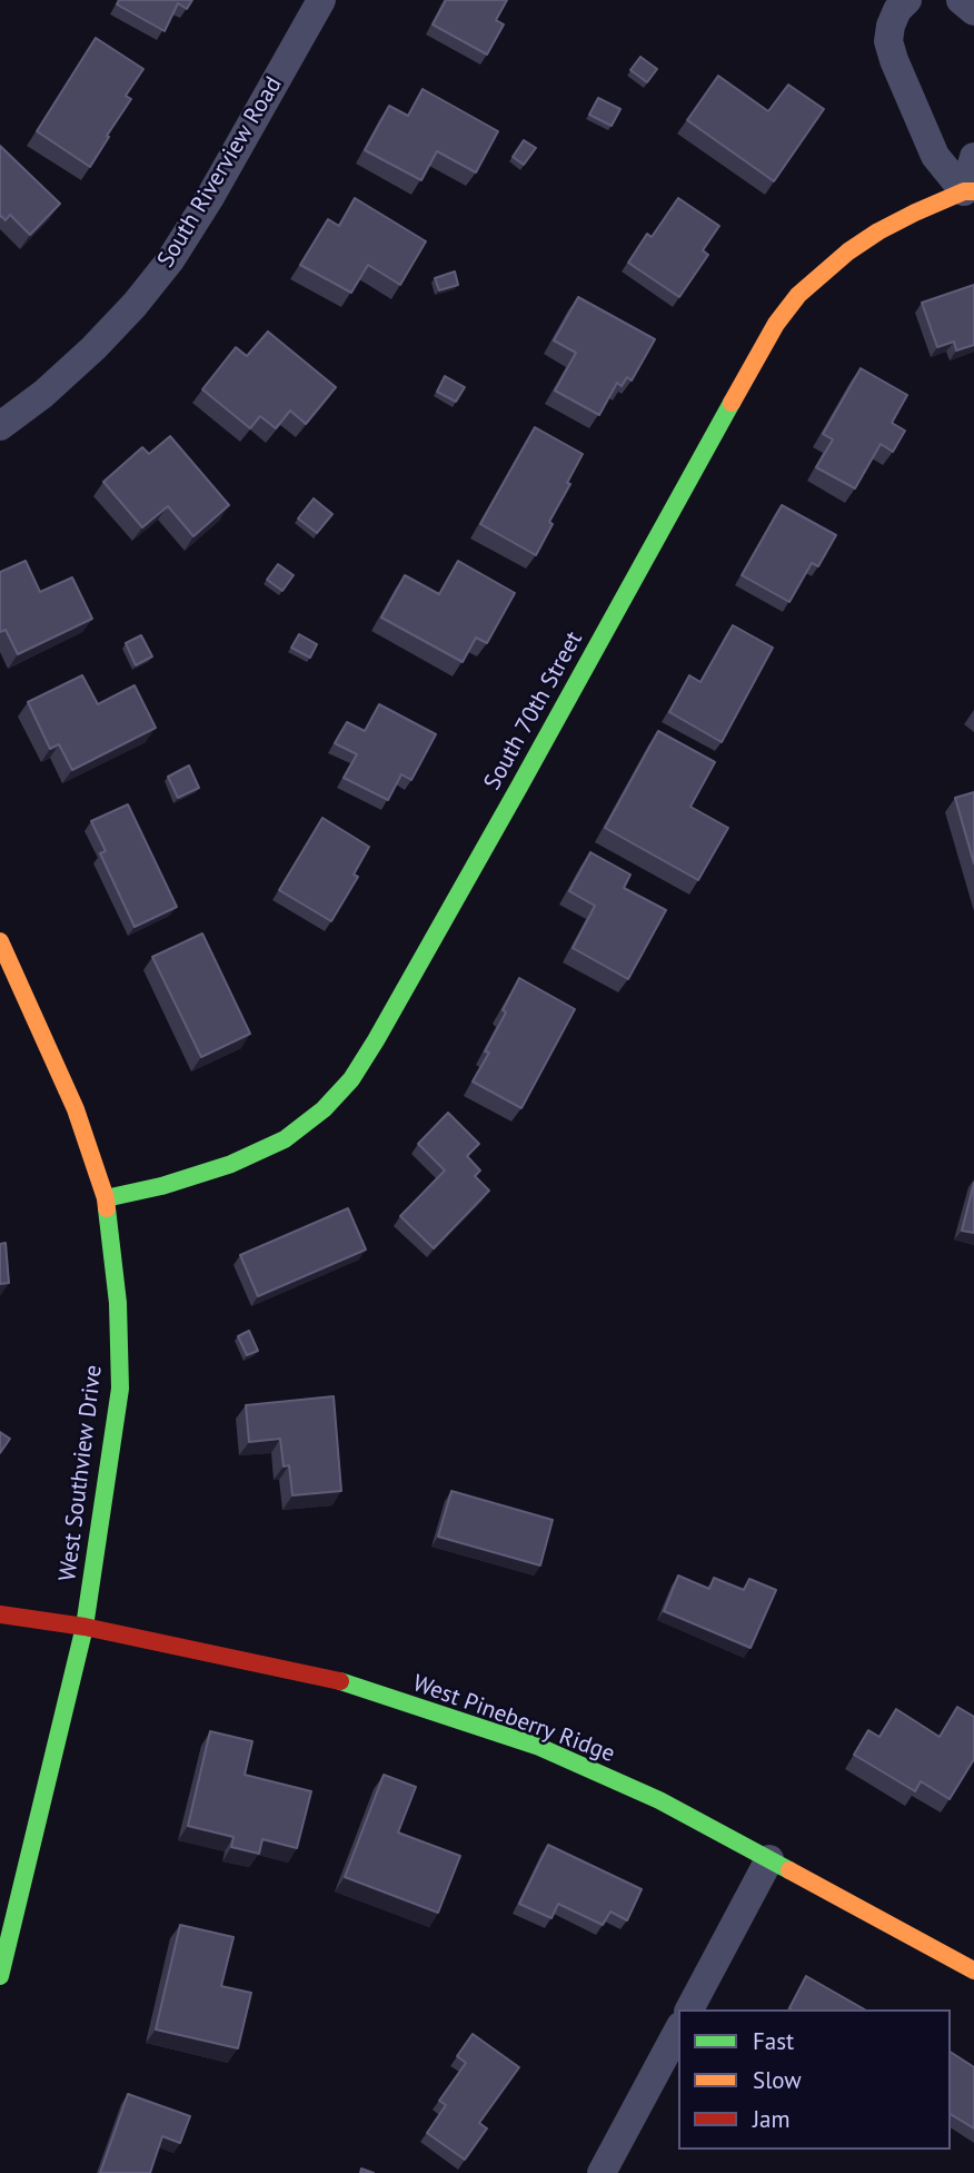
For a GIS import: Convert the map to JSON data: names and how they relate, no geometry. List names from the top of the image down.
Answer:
{
  "streets": {
    "street": [
      "South Riverview Road",
      "South 70th Street",
      "West Southview Drive",
      "West Pineberry Ridge"
    ]
  },
  "crossings": [
    ["South 70th Street", "West Southview Drive"],
    ["West Southview Drive", "West Pineberry Ridge"]
  ],
  "legend": ["Fast", "Slow", "Jam"]
}
